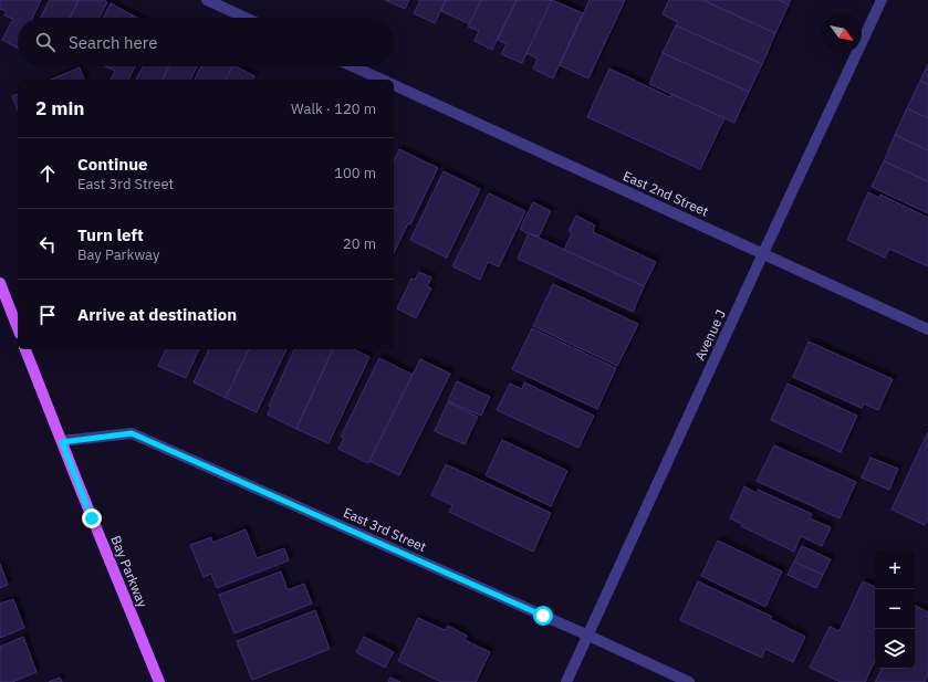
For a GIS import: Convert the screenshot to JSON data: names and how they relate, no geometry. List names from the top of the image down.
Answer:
{
  "streets": {
    "main road": ["Bay Parkway"],
    "street": ["East 2nd Street", "Avenue J", "East 3rd Street"]
  },
  "crossings": [
    ["East 2nd Street", "Avenue J"],
    ["Avenue J", "East 3rd Street"],
    ["East 3rd Street", "Bay Parkway"]
  ],
  "north": "bottom right",
  "page": {
    "search": "Search here",
    "heading": ["2 min", "Walk · 120 m"],
    "list": [
      ["Continue", "East 3rd Street", "100 m"],
      ["Turn left", "Bay Parkway", "20 m"],
      "Arrive at destination"
    ],
    "map_buttons": ["+", "−"]
  }
}
